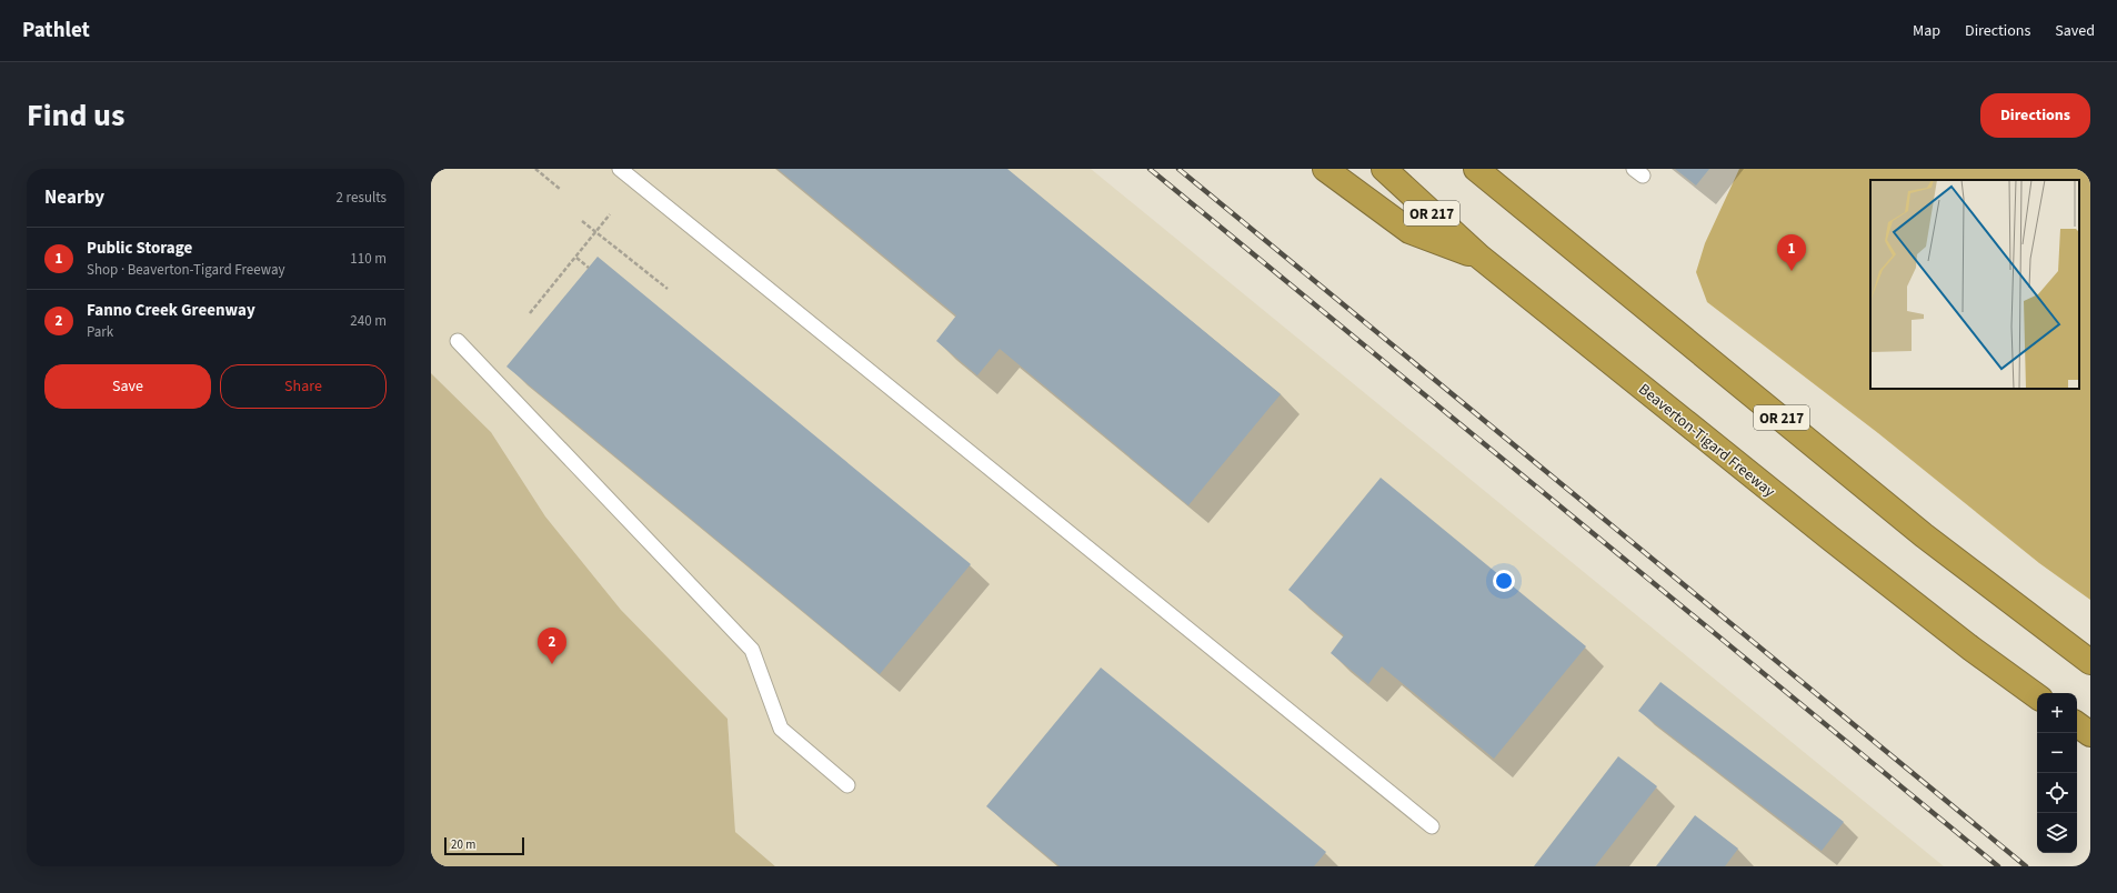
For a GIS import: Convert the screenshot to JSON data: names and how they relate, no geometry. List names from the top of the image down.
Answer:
{
  "streets": {
    "highway": ["OR 217", "Beaverton-Tigard Freeway"]
  },
  "scale_bar": "20 m",
  "page": {
    "header": "Pathlet",
    "nav": ["Map", "Directions", "Saved"],
    "title": "Find us",
    "buttons": [
      "Directions",
      ["Save", "Share"]
    ],
    "heading": ["Nearby", "2 results"],
    "list": [
      {
        "mark": "1",
        "name": "Public Storage",
        "note": "Shop · Beaverton-Tigard Freeway",
        "value": "110 m"
      },
      {
        "mark": "2",
        "name": "Fanno Creek Greenway",
        "note": "Park",
        "value": "240 m"
      }
    ],
    "pins": ["1", "2"],
    "map_buttons": ["+", "−"],
    "scale": "20 m"
  }
}
